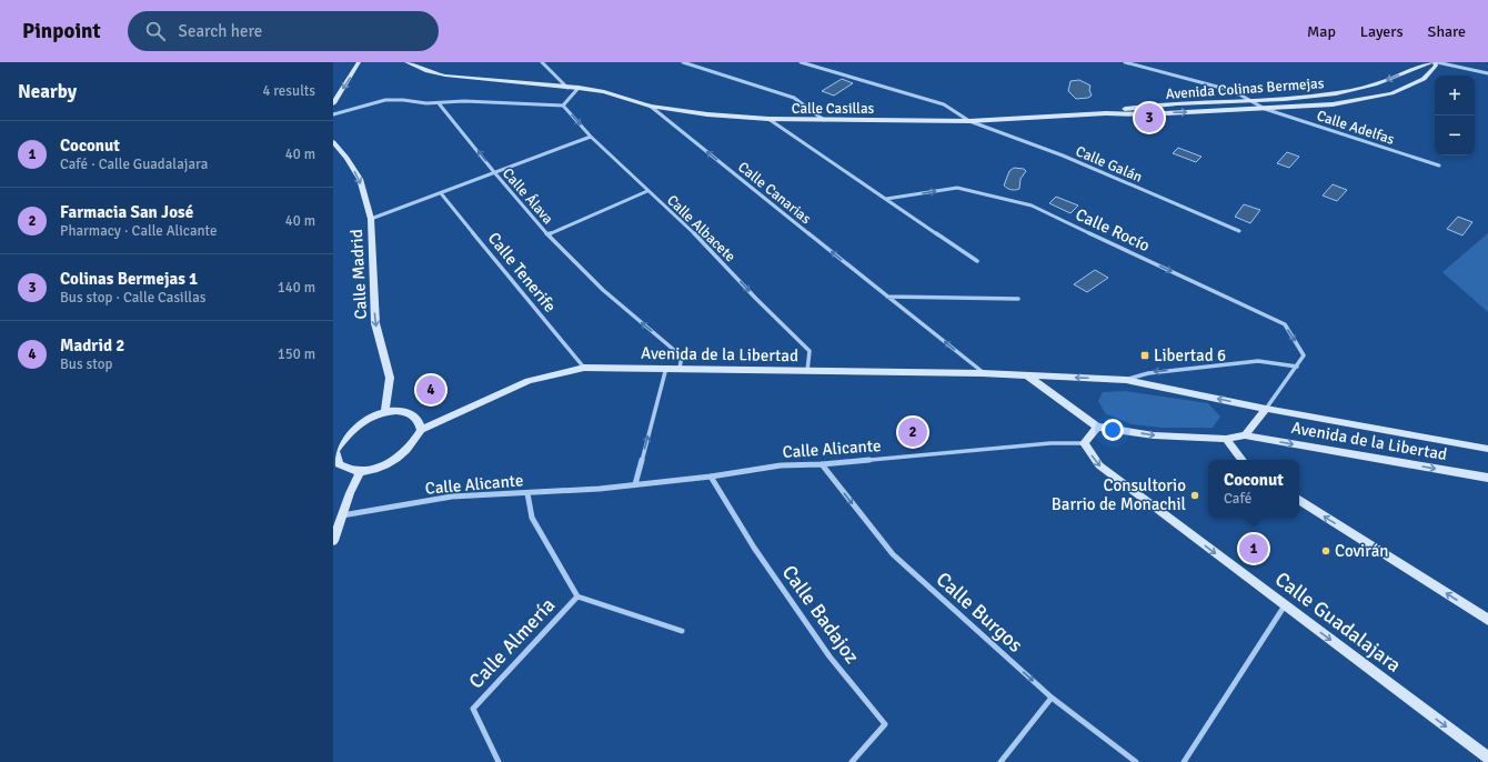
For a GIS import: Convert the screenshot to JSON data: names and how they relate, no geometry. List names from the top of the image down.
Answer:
{
  "streets": {
    "street": [
      "Avenida Colinas Bermejas",
      "Calle Casillas",
      "Calle Adelfas",
      "Calle Galán",
      "Calle Canarias",
      "Calle Álava",
      "Calle Albacete",
      "Calle Rocío",
      "Calle Tenerife",
      "Calle Madrid",
      "Avenida de la Libertad",
      "Calle Alicante",
      "Calle Burgos",
      "Calle Badajoz",
      "Calle Guadalajara",
      "Calle Almería"
    ]
  },
  "crossings": [
    ["Avenida Colinas Bermejas", "Calle Casillas"],
    ["Avenida Colinas Bermejas", "Calle Adelfas"],
    ["Calle Casillas", "Calle Adelfas"],
    ["Calle Casillas", "Calle Galán"],
    ["Calle Casillas", "Calle Canarias"],
    ["Calle Canarias", "Avenida de la Libertad"],
    ["Calle Álava", "Avenida de la Libertad"],
    ["Calle Albacete", "Avenida de la Libertad"],
    ["Calle Tenerife", "Avenida de la Libertad"],
    ["Calle Alicante", "Calle Burgos"],
    ["Calle Alicante", "Calle Badajoz"],
    ["Calle Alicante", "Calle Guadalajara"],
    ["Calle Alicante", "Calle Almería"]
  ],
  "one_way": [
    "Calle Canarias",
    "Calle Álava",
    "Calle Albacete",
    "Calle Rocío",
    "Calle Madrid",
    "Calle Burgos",
    "Calle Guadalajara"
  ],
  "places": {
    "transit": ["Libertad 6"],
    "other": ["Consultorio Barrio de Monachil", "Covirán"]
  },
  "page": {
    "header": "Pinpoint",
    "search": "Search here",
    "nav": ["Map", "Layers", "Share"],
    "heading": ["Nearby", "4 results"],
    "map_buttons": ["+", "−"],
    "pins": [
      "3",
      "4",
      "2",
      "1"
    ],
    "list": [
      {
        "mark": "1",
        "name": "Coconut",
        "note": "Café · Calle Guadalajara",
        "value": "40 m"
      },
      {
        "mark": "2",
        "name": "Farmacia San José",
        "note": "Pharmacy · Calle Alicante",
        "value": "40 m"
      },
      {
        "mark": "3",
        "name": "Colinas Bermejas 1",
        "note": "Bus stop · Calle Casillas",
        "value": "140 m"
      },
      {
        "mark": "4",
        "name": "Madrid 2",
        "note": "Bus stop",
        "value": "150 m"
      }
    ],
    "popup": ["Coconut", "Café"]
  }
}
